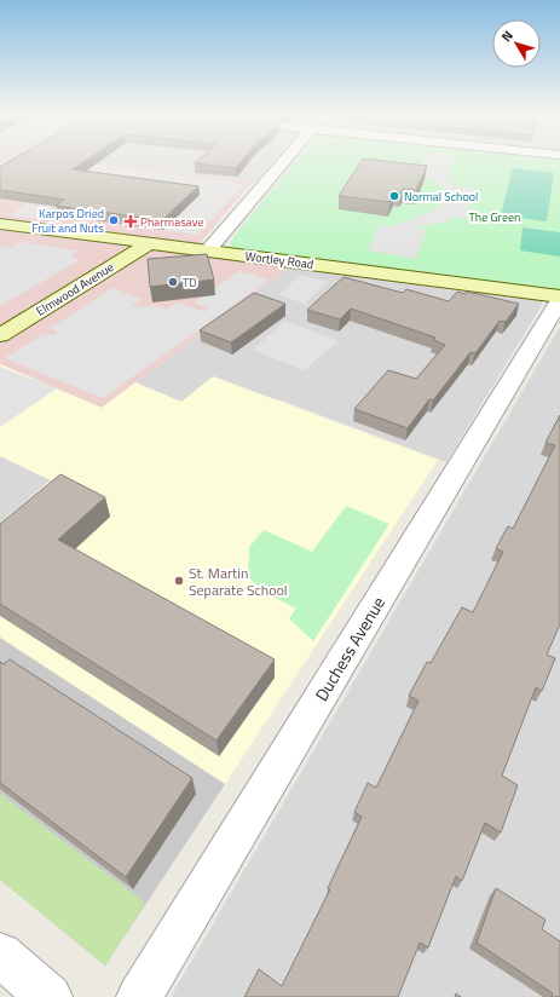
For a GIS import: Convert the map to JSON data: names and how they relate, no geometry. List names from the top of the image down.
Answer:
{
  "streets": {
    "street": ["Wortley Road", "Elmwood Avenue", "Duchess Avenue"]
  },
  "crossings": [
    ["Wortley Road", "Elmwood Avenue"]
  ],
  "parks": ["The Green"],
  "places": {
    "other": [
      "Normal School",
      "Karpos Dried Fruit and Nuts",
      "TD",
      "St. Martin Separate School"
    ],
    "health": ["Pharmasave"]
  },
  "north": "top left"
}
